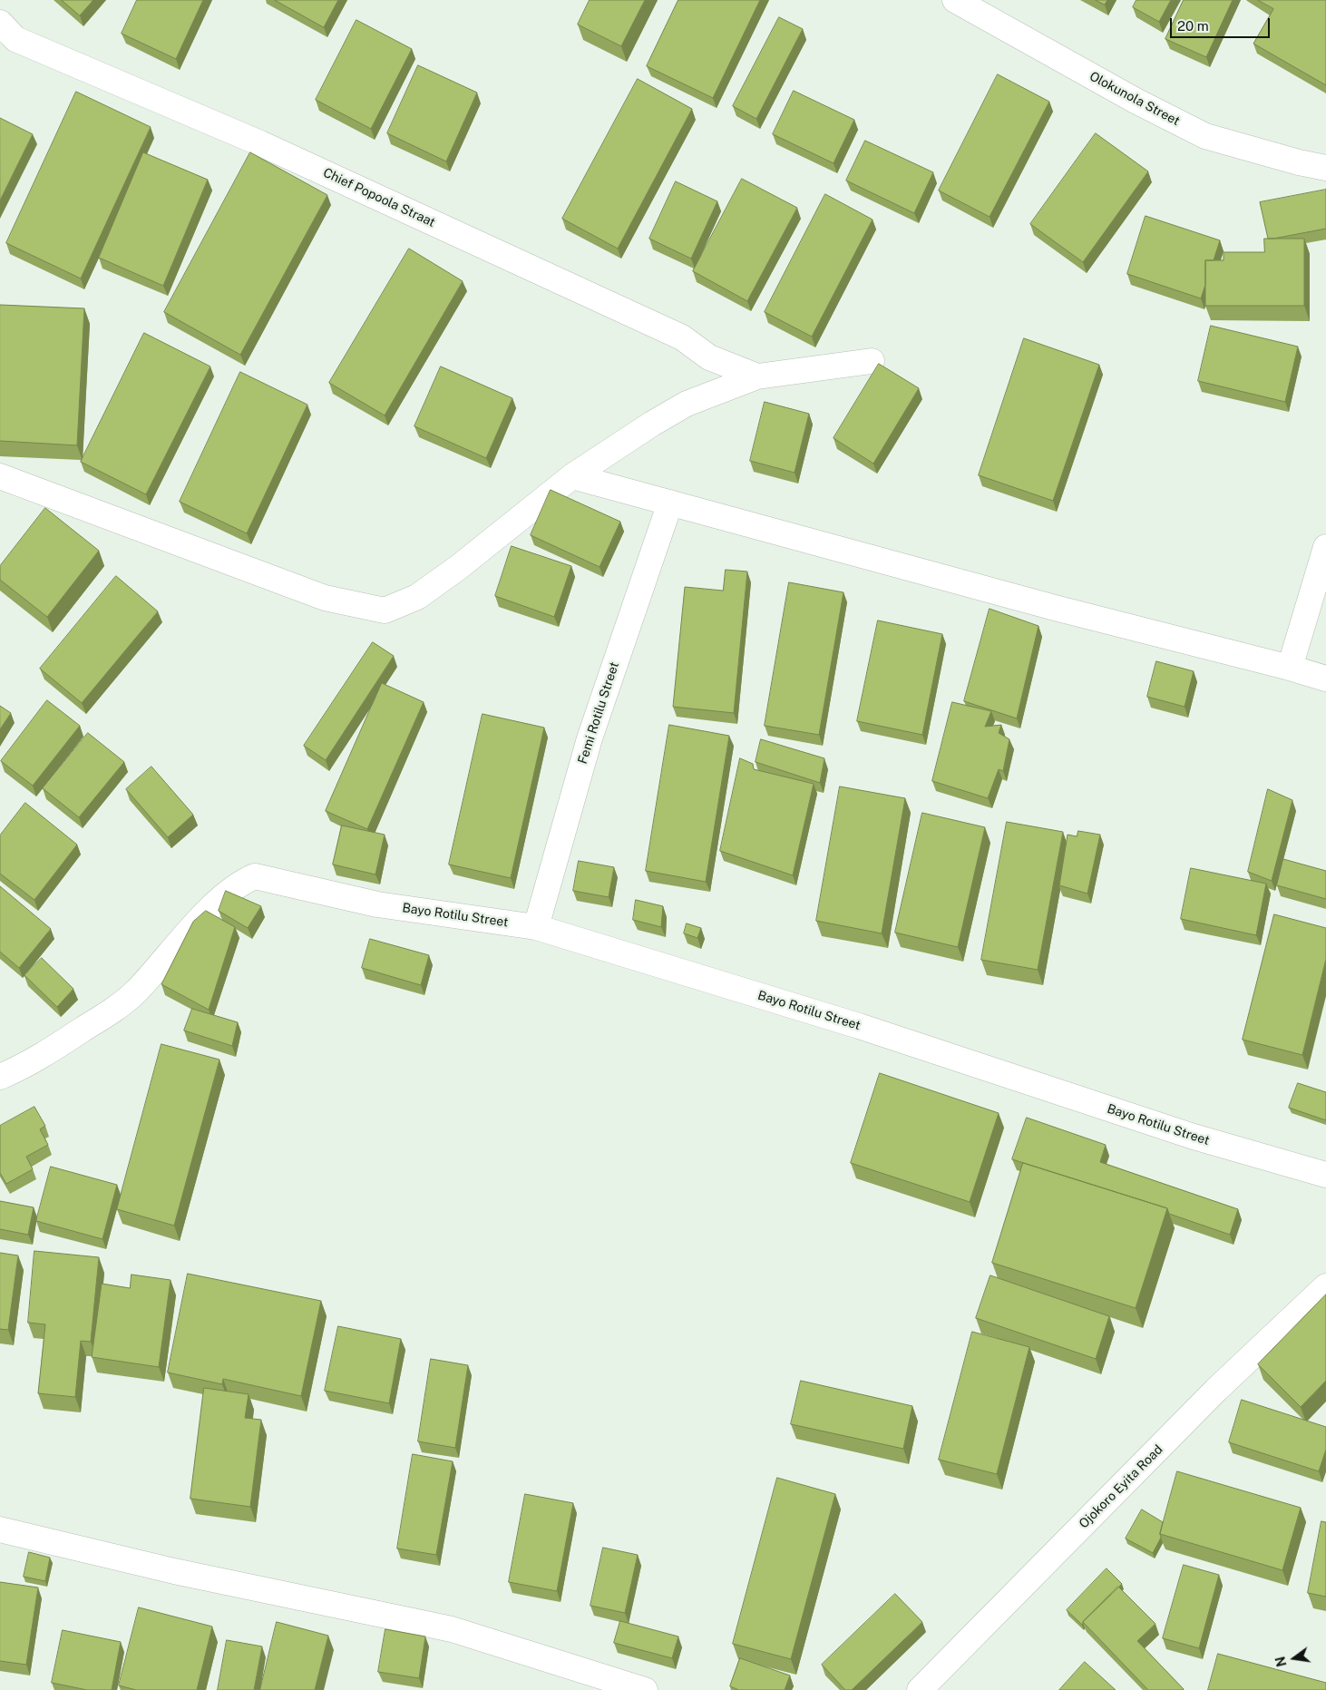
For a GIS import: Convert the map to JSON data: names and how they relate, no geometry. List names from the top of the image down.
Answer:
{
  "streets": {
    "street": [
      "Olokunola Street",
      "Chief Popoola Straat",
      "Femi Rotilu Street",
      "Bayo Rotilu Street",
      "Ojokoro Eyita Road"
    ]
  },
  "crossings": [
    ["Femi Rotilu Street", "Bayo Rotilu Street"]
  ],
  "scale_bar": "20 m",
  "north": "left"
}
